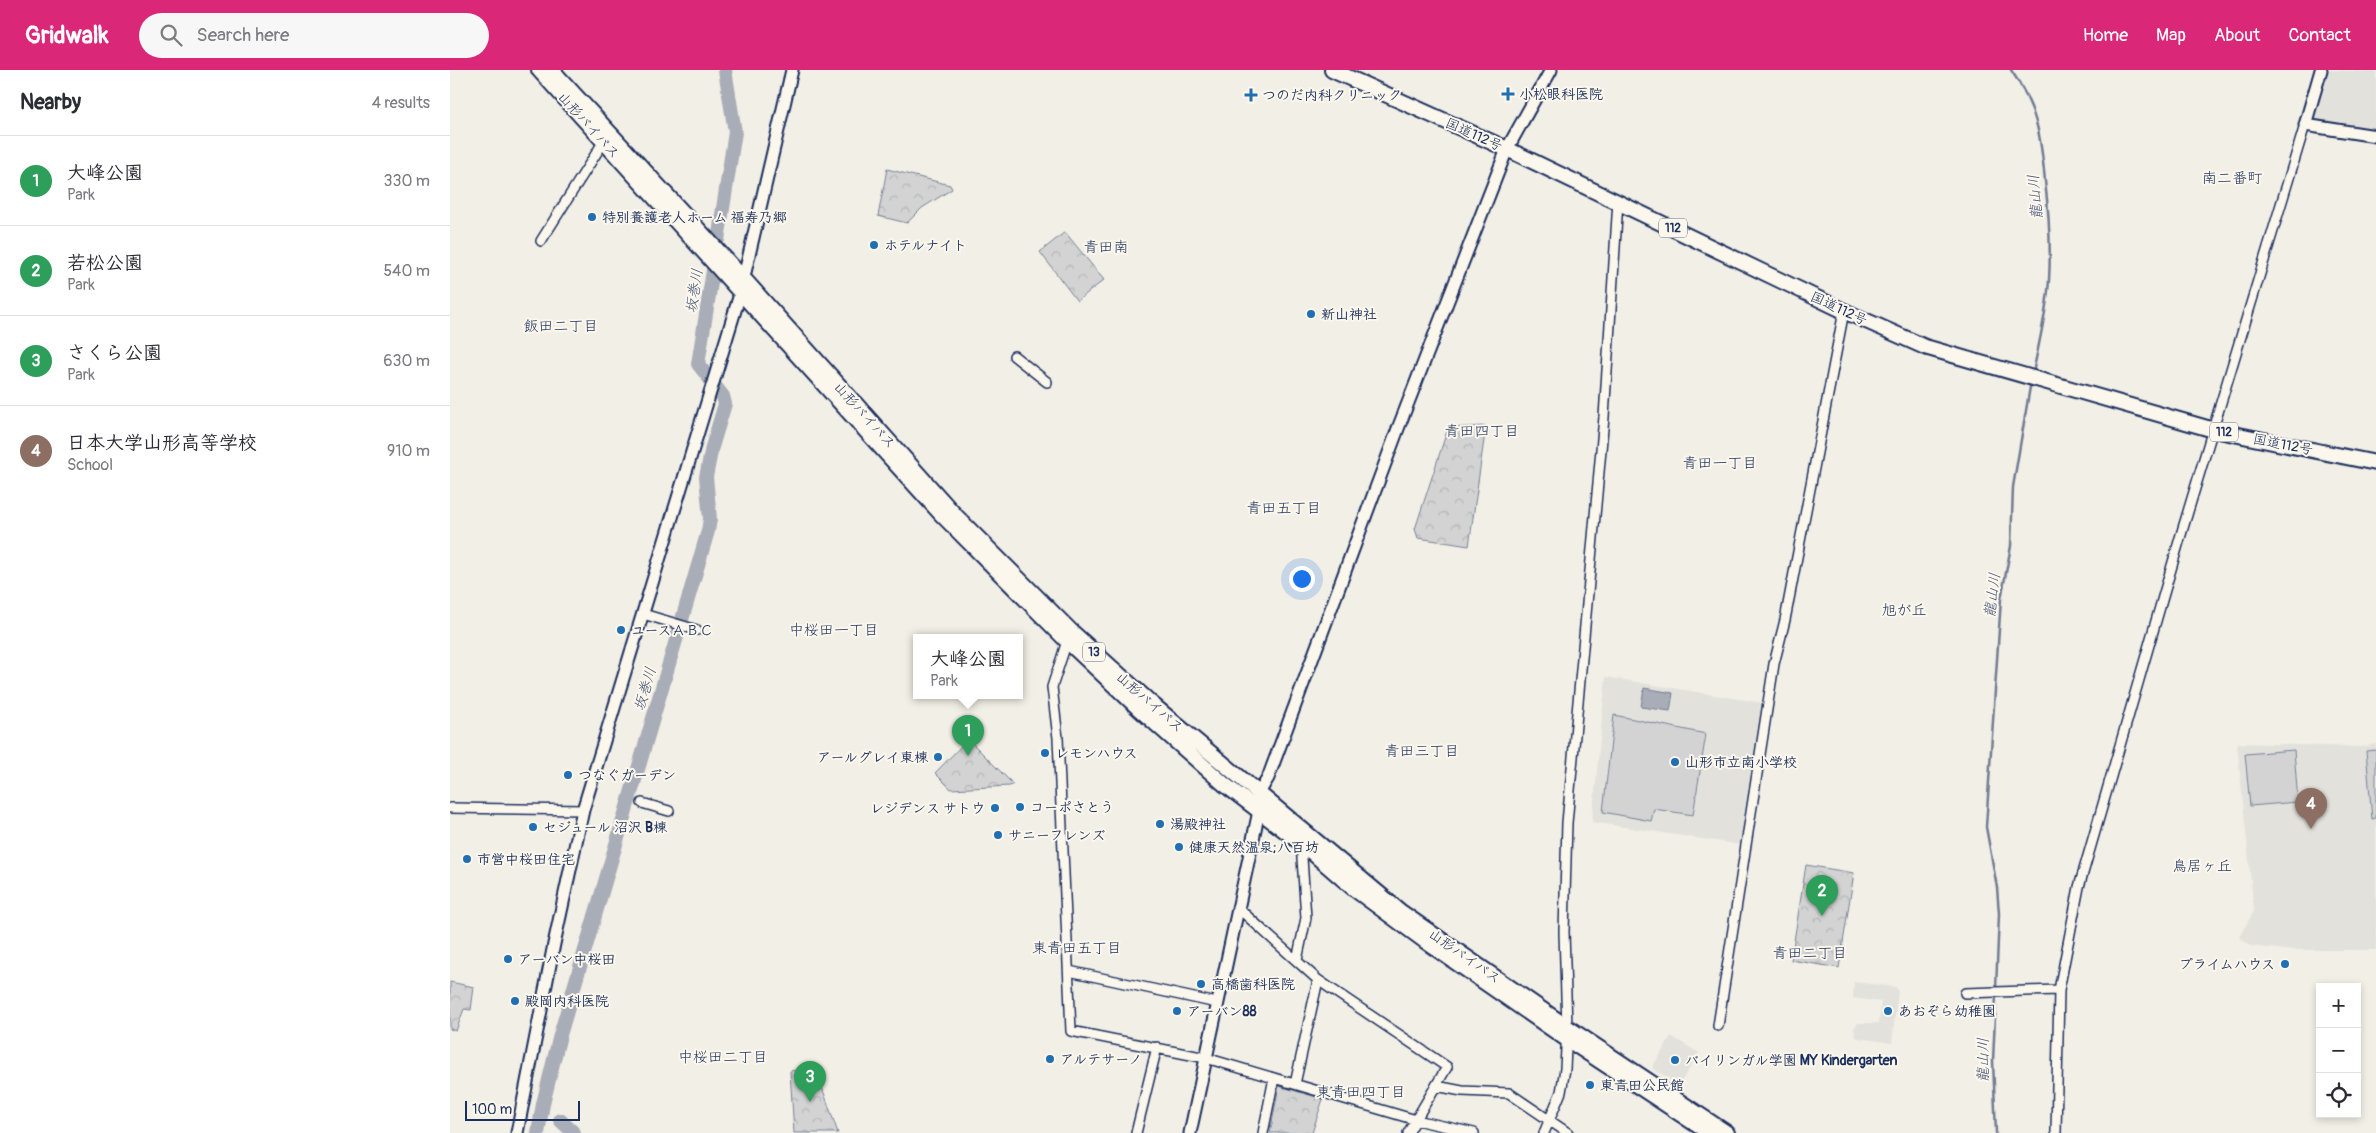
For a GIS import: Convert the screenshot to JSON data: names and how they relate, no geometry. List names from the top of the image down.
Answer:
{
  "streets": {
    "highway": [
      "山形バイパス",
      "国道112号",
      "112",
      "13"
    ]
  },
  "districts": [
    "南二番町",
    "青田南",
    "飯田二丁目",
    "青田四丁目",
    "青田一丁目",
    "青田五丁目",
    "旭が丘",
    "中桜田一丁目",
    "青田三丁目",
    "鳥居ヶ丘",
    "東青田五丁目",
    "青田二丁目",
    "中桜田二丁目",
    "東青田四丁目"
  ],
  "water": ["龍山川", "坂巻川"],
  "places": {
    "health": ["小松眼科医院", "つのだ内科クリニック"],
    "other": [
      "特別養護老人ホーム 福寿乃郷",
      "ホテルナイト",
      "新山神社",
      "ユースＡＢＣ",
      "レモンハウス",
      "アールグレイ東棟",
      "山形市立南小学校",
      "つなぐガーデン",
      "コーポさとう",
      "レジデンス サトウ",
      "湯殿神社",
      "セジュール 沼沢 B棟",
      "サニーフレンズ",
      "健康天然温泉;八百坊",
      "市営中桜田住宅",
      "アーバン中桜田",
      "プライムハウス",
      "高橋歯科医院",
      "殿岡内科医院",
      "アーバン88",
      "あおぞら幼稚園",
      "アルテサーノ",
      "バイリンガル学園 MY Kindergarten",
      "東青田公民館"
    ]
  },
  "scale_bar": "100 m",
  "page": {
    "header": "Gridwalk",
    "search": "Search here",
    "nav": [
      "Home",
      "Map",
      "About",
      "Contact"
    ],
    "heading": ["Nearby", "4 results"],
    "list": [
      {
        "mark": "1",
        "name": "大峰公園",
        "note": "Park",
        "value": "330 m"
      },
      {
        "mark": "2",
        "name": "若松公園",
        "note": "Park",
        "value": "540 m"
      },
      {
        "mark": "3",
        "name": "さくら公園",
        "note": "Park",
        "value": "630 m"
      },
      {
        "mark": "4",
        "name": "日本大学山形高等学校",
        "note": "School",
        "value": "910 m"
      }
    ],
    "popup": ["大峰公園", "Park"],
    "pins": [
      "1",
      "4",
      "2",
      "3"
    ],
    "map_buttons": ["+", "−"],
    "scale": "100 m"
  }
}
